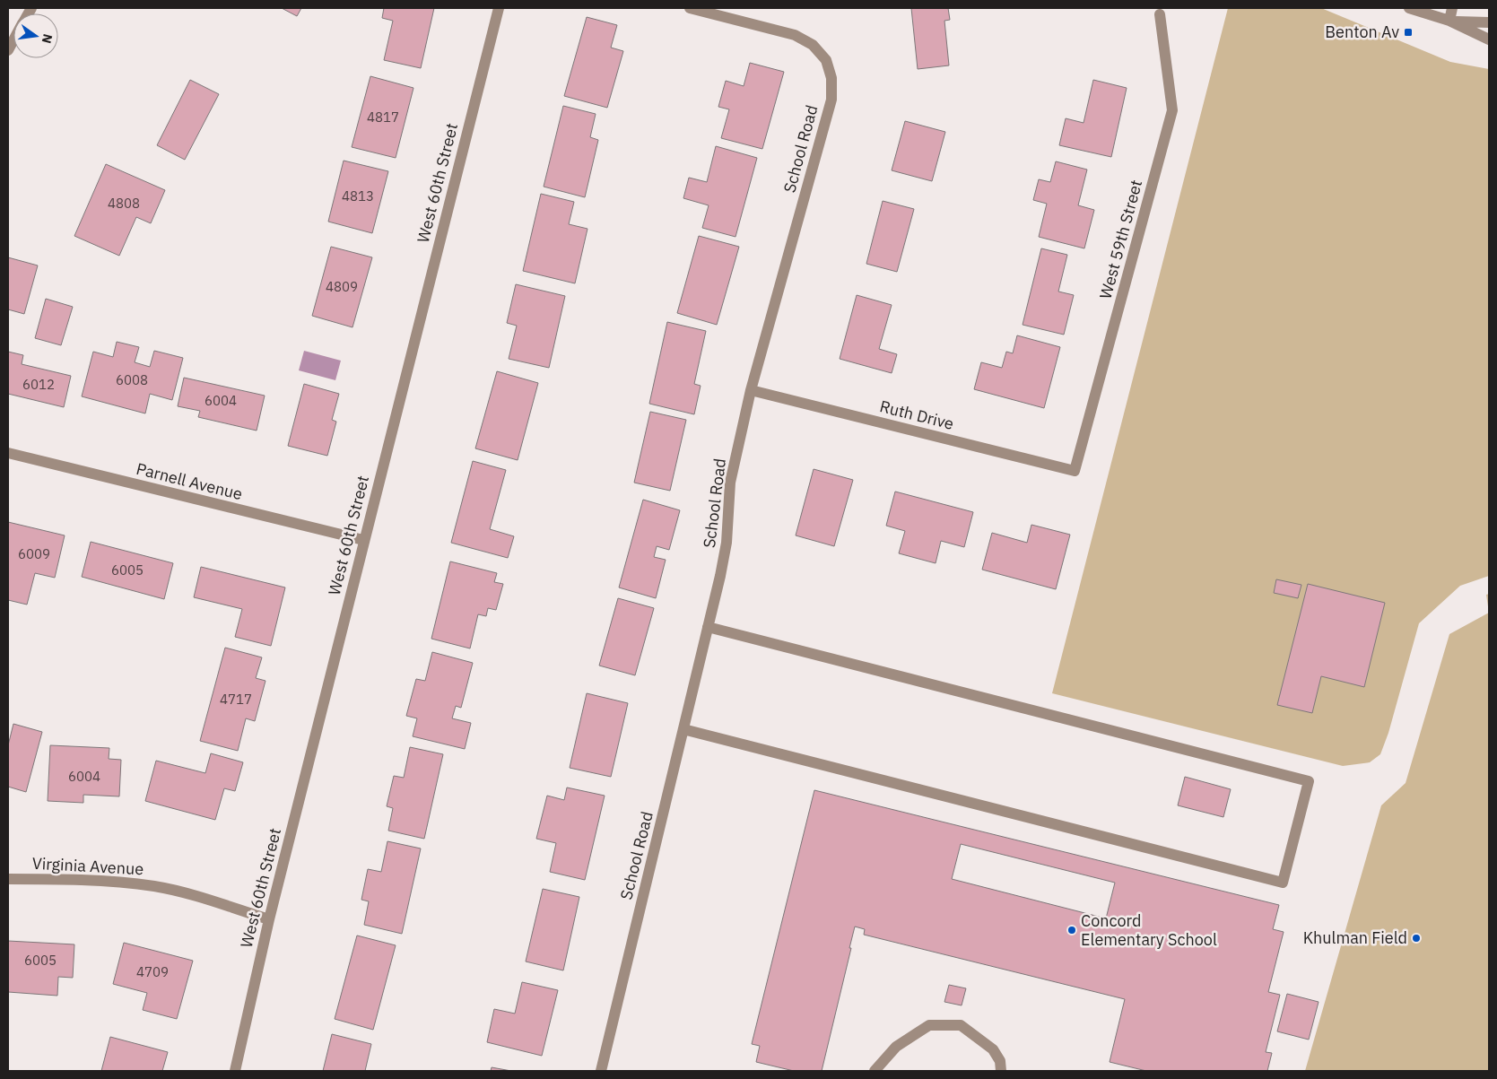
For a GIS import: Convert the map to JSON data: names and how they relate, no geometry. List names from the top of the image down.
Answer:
{
  "streets": {
    "street": [
      "School Road",
      "West 60th Street",
      "West 59th Street",
      "Ruth Drive",
      "Parnell Avenue",
      "Virginia Avenue"
    ]
  },
  "crossings": [
    ["School Road", "Ruth Drive"],
    ["West 60th Street", "Parnell Avenue"],
    ["West 60th Street", "Virginia Avenue"],
    ["West 59th Street", "Ruth Drive"]
  ],
  "places": {
    "transit": ["Benton Av"],
    "other": ["Concord Elementary School", "Khulman Field"]
  },
  "house_numbers": [
    "4817",
    "4813",
    "4808",
    "4809",
    "6008",
    "6012",
    "6004",
    "6009",
    "6005",
    "4717",
    "6004",
    "6005",
    "4709"
  ],
  "north": "right"
}
